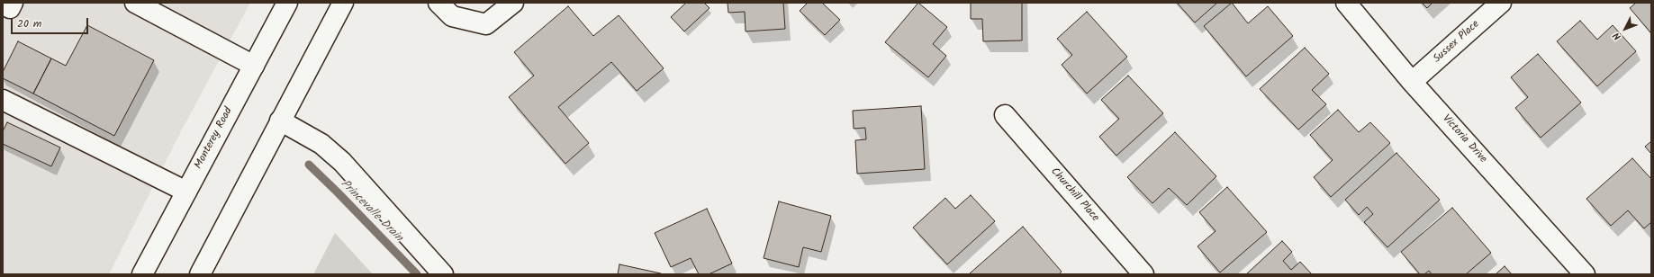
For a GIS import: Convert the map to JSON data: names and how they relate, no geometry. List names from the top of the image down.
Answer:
{
  "streets": {
    "street": [
      "Sussex Place",
      "Monterey Road",
      "Victoria Drive",
      "Churchill Place"
    ]
  },
  "crossings": [
    ["Sussex Place", "Victoria Drive"]
  ],
  "water": ["Princevalle Drain"],
  "scale_bar": "20 m",
  "north": "bottom left"
}
